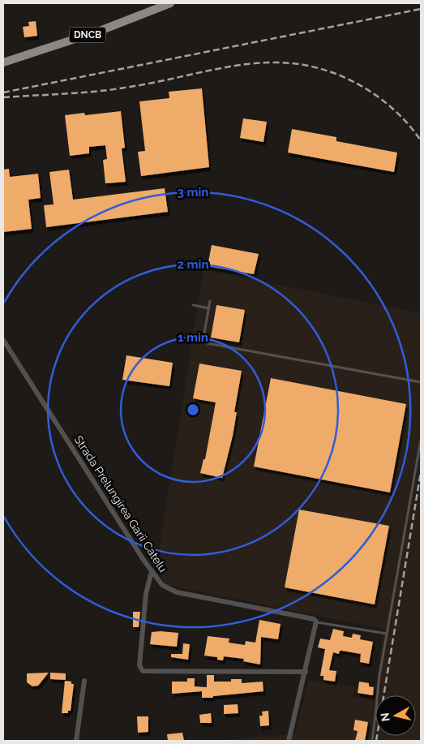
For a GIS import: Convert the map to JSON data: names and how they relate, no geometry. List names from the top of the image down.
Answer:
{
  "streets": {
    "main road": ["DNCB"],
    "street": ["Strada Prelungirea Garii Catelu"]
  },
  "north": "left",
  "rings": ["3 min", "2 min", "1 min"]
}
